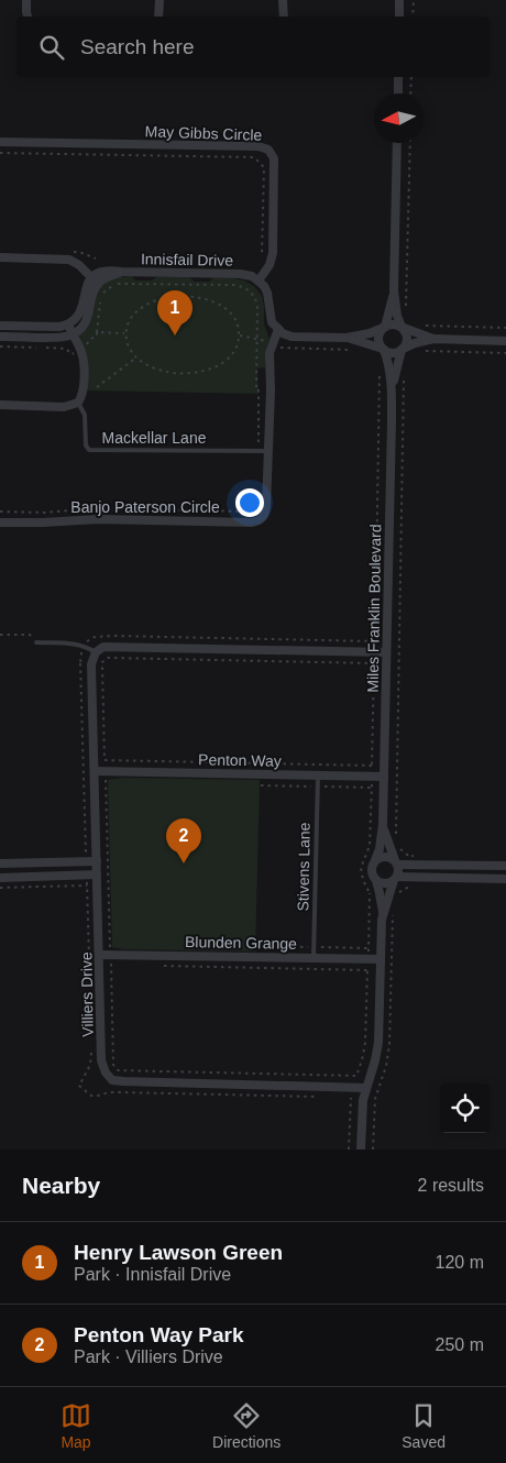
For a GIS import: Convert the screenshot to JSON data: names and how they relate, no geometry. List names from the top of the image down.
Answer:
{
  "streets": {
    "street": [
      "May Gibbs Circle",
      "Innisfail Drive",
      "Banjo Paterson Circle",
      "Miles Franklin Boulevard",
      "Penton Way",
      "Blunden Grange",
      "Villiers Drive"
    ],
    "lane": ["Mackellar Lane", "Stivens Lane"]
  },
  "crossings": [
    ["May Gibbs Circle", "Innisfail Drive"],
    ["Mackellar Lane", "Banjo Paterson Circle"],
    ["Miles Franklin Boulevard", "Penton Way"],
    ["Penton Way", "Stivens Lane"],
    ["Penton Way", "Villiers Drive"],
    ["Stivens Lane", "Blunden Grange"],
    ["Blunden Grange", "Villiers Drive"]
  ],
  "north": "left",
  "page": {
    "search": "Search here",
    "pins": ["1", "2"],
    "heading": ["Nearby", "2 results"],
    "list": [
      {
        "mark": "1",
        "name": "Henry Lawson Green",
        "note": "Park · Innisfail Drive",
        "value": "120 m"
      },
      {
        "mark": "2",
        "name": "Penton Way Park",
        "note": "Park · Villiers Drive",
        "value": "250 m"
      }
    ],
    "nav": ["Map", "Directions", "Saved"]
  }
}
